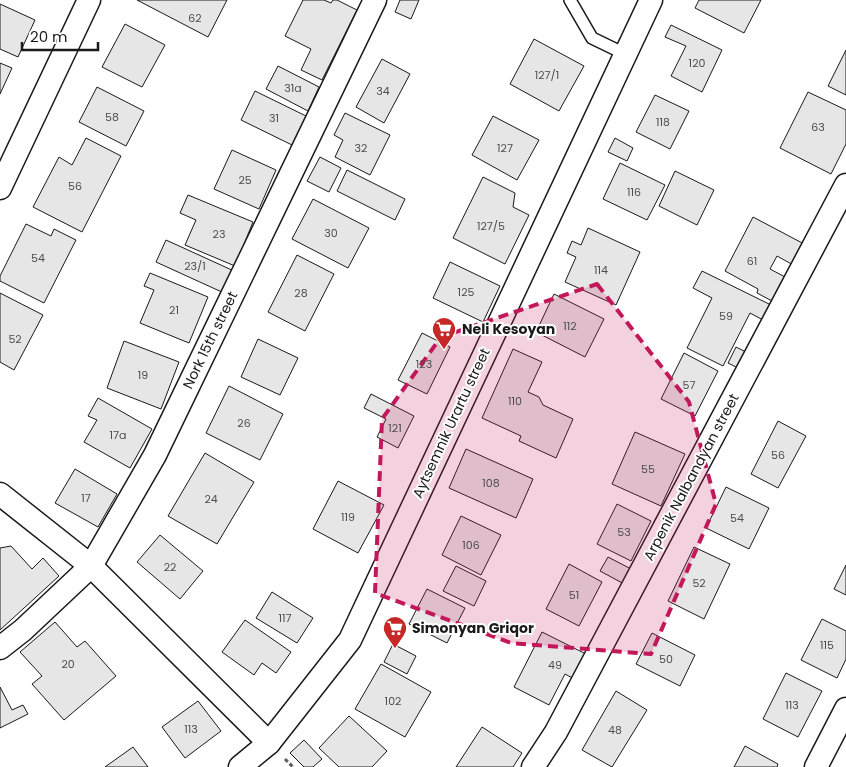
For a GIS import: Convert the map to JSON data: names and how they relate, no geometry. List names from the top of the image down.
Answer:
{
  "streets": {
    "street": ["Nork 15th street", "Aytsemnik Urartu street", "Arpenik Nalbandyan street"]
  },
  "places": {
    "supermarket": ["Neli Kesoyan", "Simonyan Griqor"]
  },
  "house_numbers": [
    "62",
    "120",
    "127/1",
    "31a",
    "34",
    "58",
    "31",
    "118",
    "63",
    "32",
    "127",
    "25",
    "56",
    "116",
    "127/5",
    "30",
    "23",
    "54",
    "61",
    "23/1",
    "114",
    "125",
    "28",
    "21",
    "59",
    "112",
    "52",
    "123",
    "19",
    "57",
    "110",
    "26",
    "121",
    "17a",
    "56",
    "55",
    "108",
    "17",
    "24",
    "119",
    "54",
    "53",
    "106",
    "22",
    "52",
    "51",
    "117",
    "115",
    "50",
    "20",
    "49",
    "102",
    "113",
    "113",
    "48"
  ],
  "scale_bar": "20 m"
}
